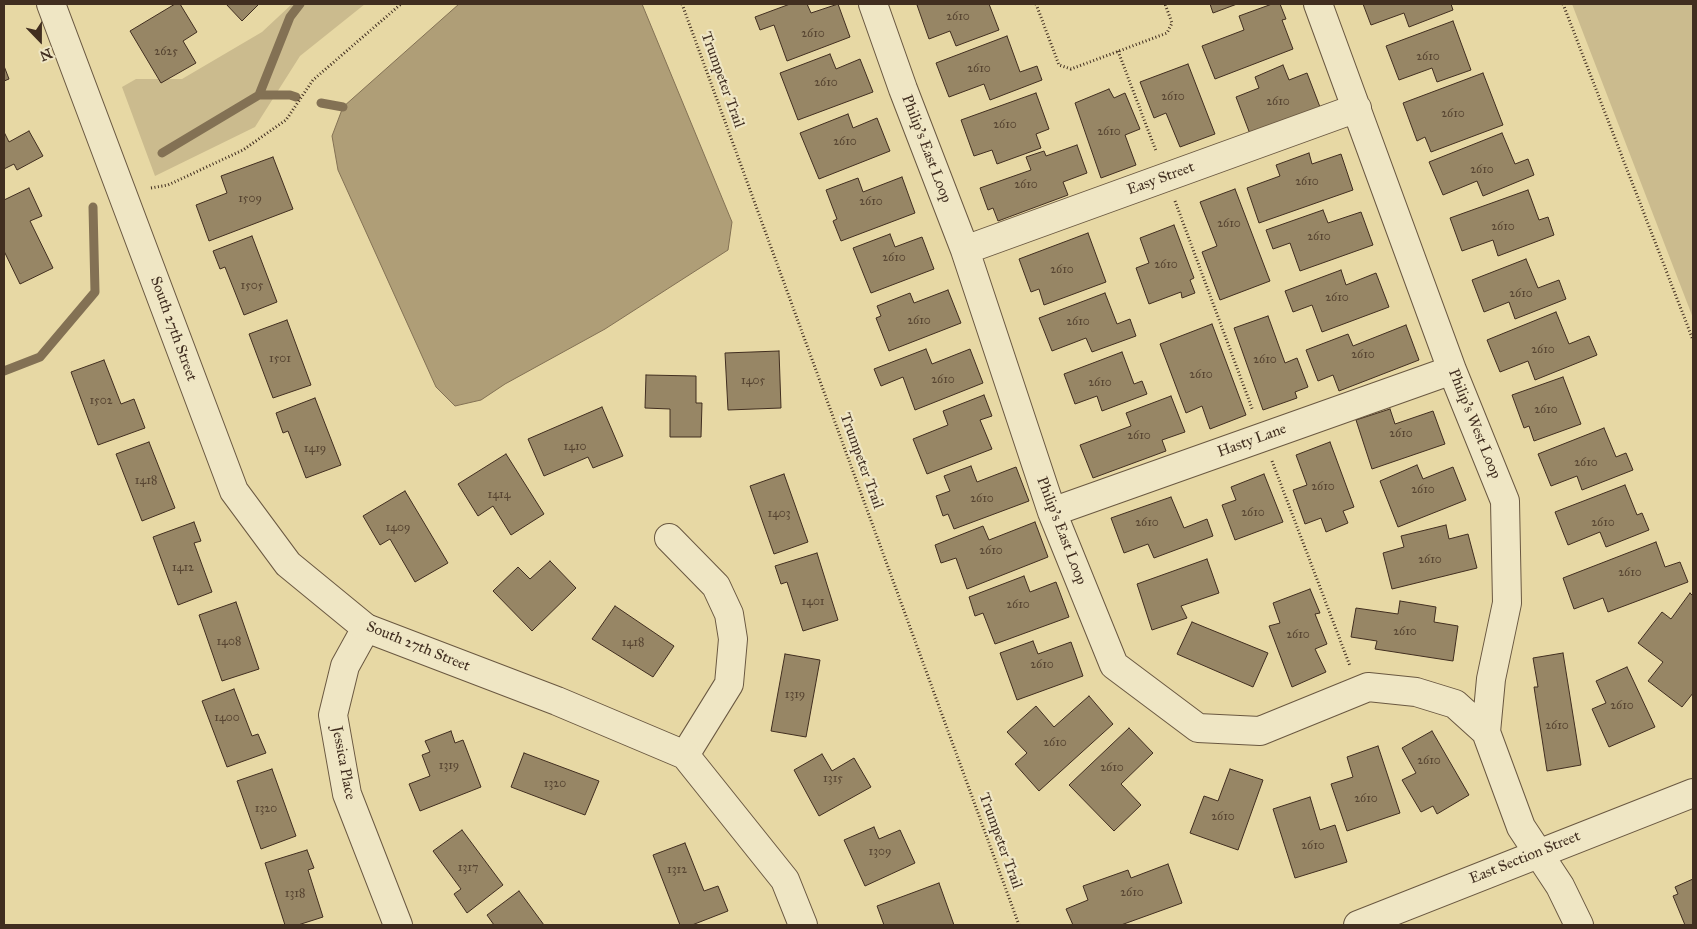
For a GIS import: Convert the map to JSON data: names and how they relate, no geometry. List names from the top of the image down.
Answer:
{
  "streets": {
    "street": [
      "Philip's East Loop",
      "Easy Street",
      "South 27th Street",
      "Philip's West Loop",
      "Hasty Lane",
      "Jessica Place",
      "East Section Street"
    ],
    "path": ["Trumpeter Trail"]
  },
  "crossings": [
    ["Philip's East Loop", "Easy Street"],
    ["Philip's East Loop", "Philip's West Loop"],
    ["Philip's East Loop", "Hasty Lane"],
    ["Easy Street", "Philip's West Loop"],
    ["South 27th Street", "Jessica Place"],
    ["Philip's West Loop", "Hasty Lane"],
    ["Philip's West Loop", "East Section Street"]
  ],
  "house_numbers": [
    "2610",
    "2610",
    "2625",
    "2610",
    "2610",
    "2610",
    "2610",
    "2610",
    "2610",
    "2610",
    "2610",
    "2610",
    "2610",
    "2610",
    "2610",
    "1509",
    "2610",
    "2610",
    "2610",
    "2610",
    "2610",
    "2610",
    "2610",
    "1505",
    "2610",
    "2610",
    "2610",
    "2610",
    "2610",
    "2610",
    "1501",
    "2610",
    "2610",
    "2610",
    "1405",
    "2610",
    "1502",
    "2610",
    "2610",
    "2610",
    "1410",
    "1419",
    "2610",
    "1418",
    "2610",
    "2610",
    "1414",
    "2610",
    "2610",
    "1403",
    "2610",
    "2610",
    "1409",
    "2610",
    "2610",
    "1412",
    "2610",
    "1401",
    "2610",
    "2610",
    "2610",
    "1408",
    "1418",
    "2610",
    "1319",
    "2610",
    "1400",
    "2610",
    "2610",
    "2610",
    "1319",
    "2610",
    "1315",
    "1320",
    "2610",
    "1320",
    "2610",
    "2610",
    "1309",
    "1317",
    "1312",
    "2610",
    "1318"
  ],
  "north": "bottom"
}
